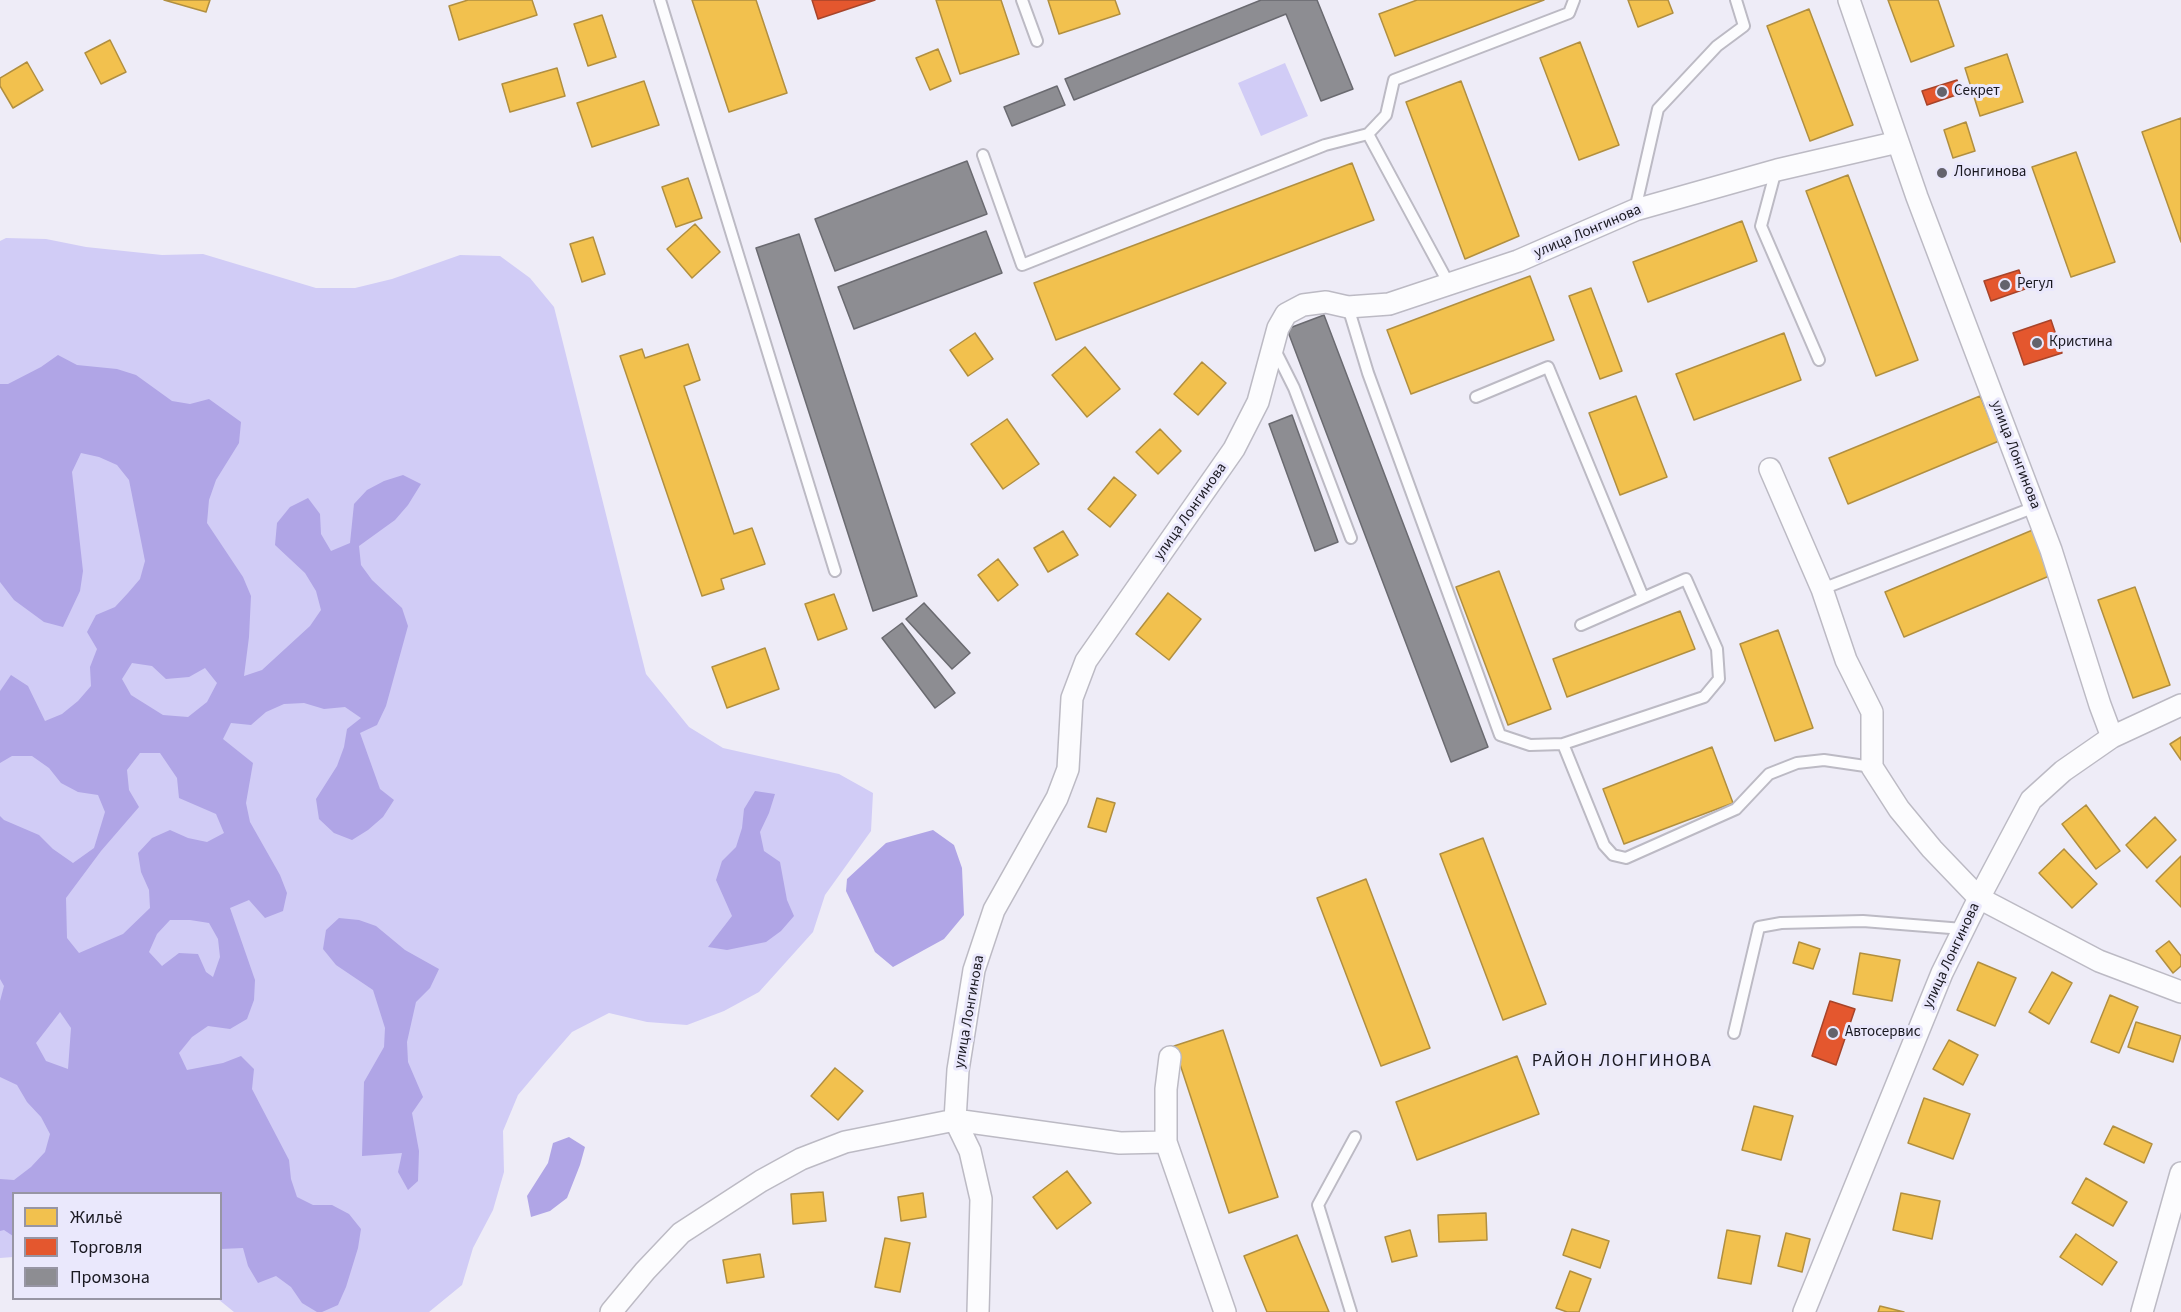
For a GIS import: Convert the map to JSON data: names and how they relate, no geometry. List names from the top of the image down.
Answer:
{
  "streets": {
    "street": ["улица Лонгинова"]
  },
  "districts": ["РАЙОН ЛОНГИНОВА"],
  "places": [
    "Секрет",
    "Лонгинова",
    "Регул",
    "Кристина",
    "Автосервис"
  ],
  "legend": ["Жильё", "Торговля", "Промзона"]
}
